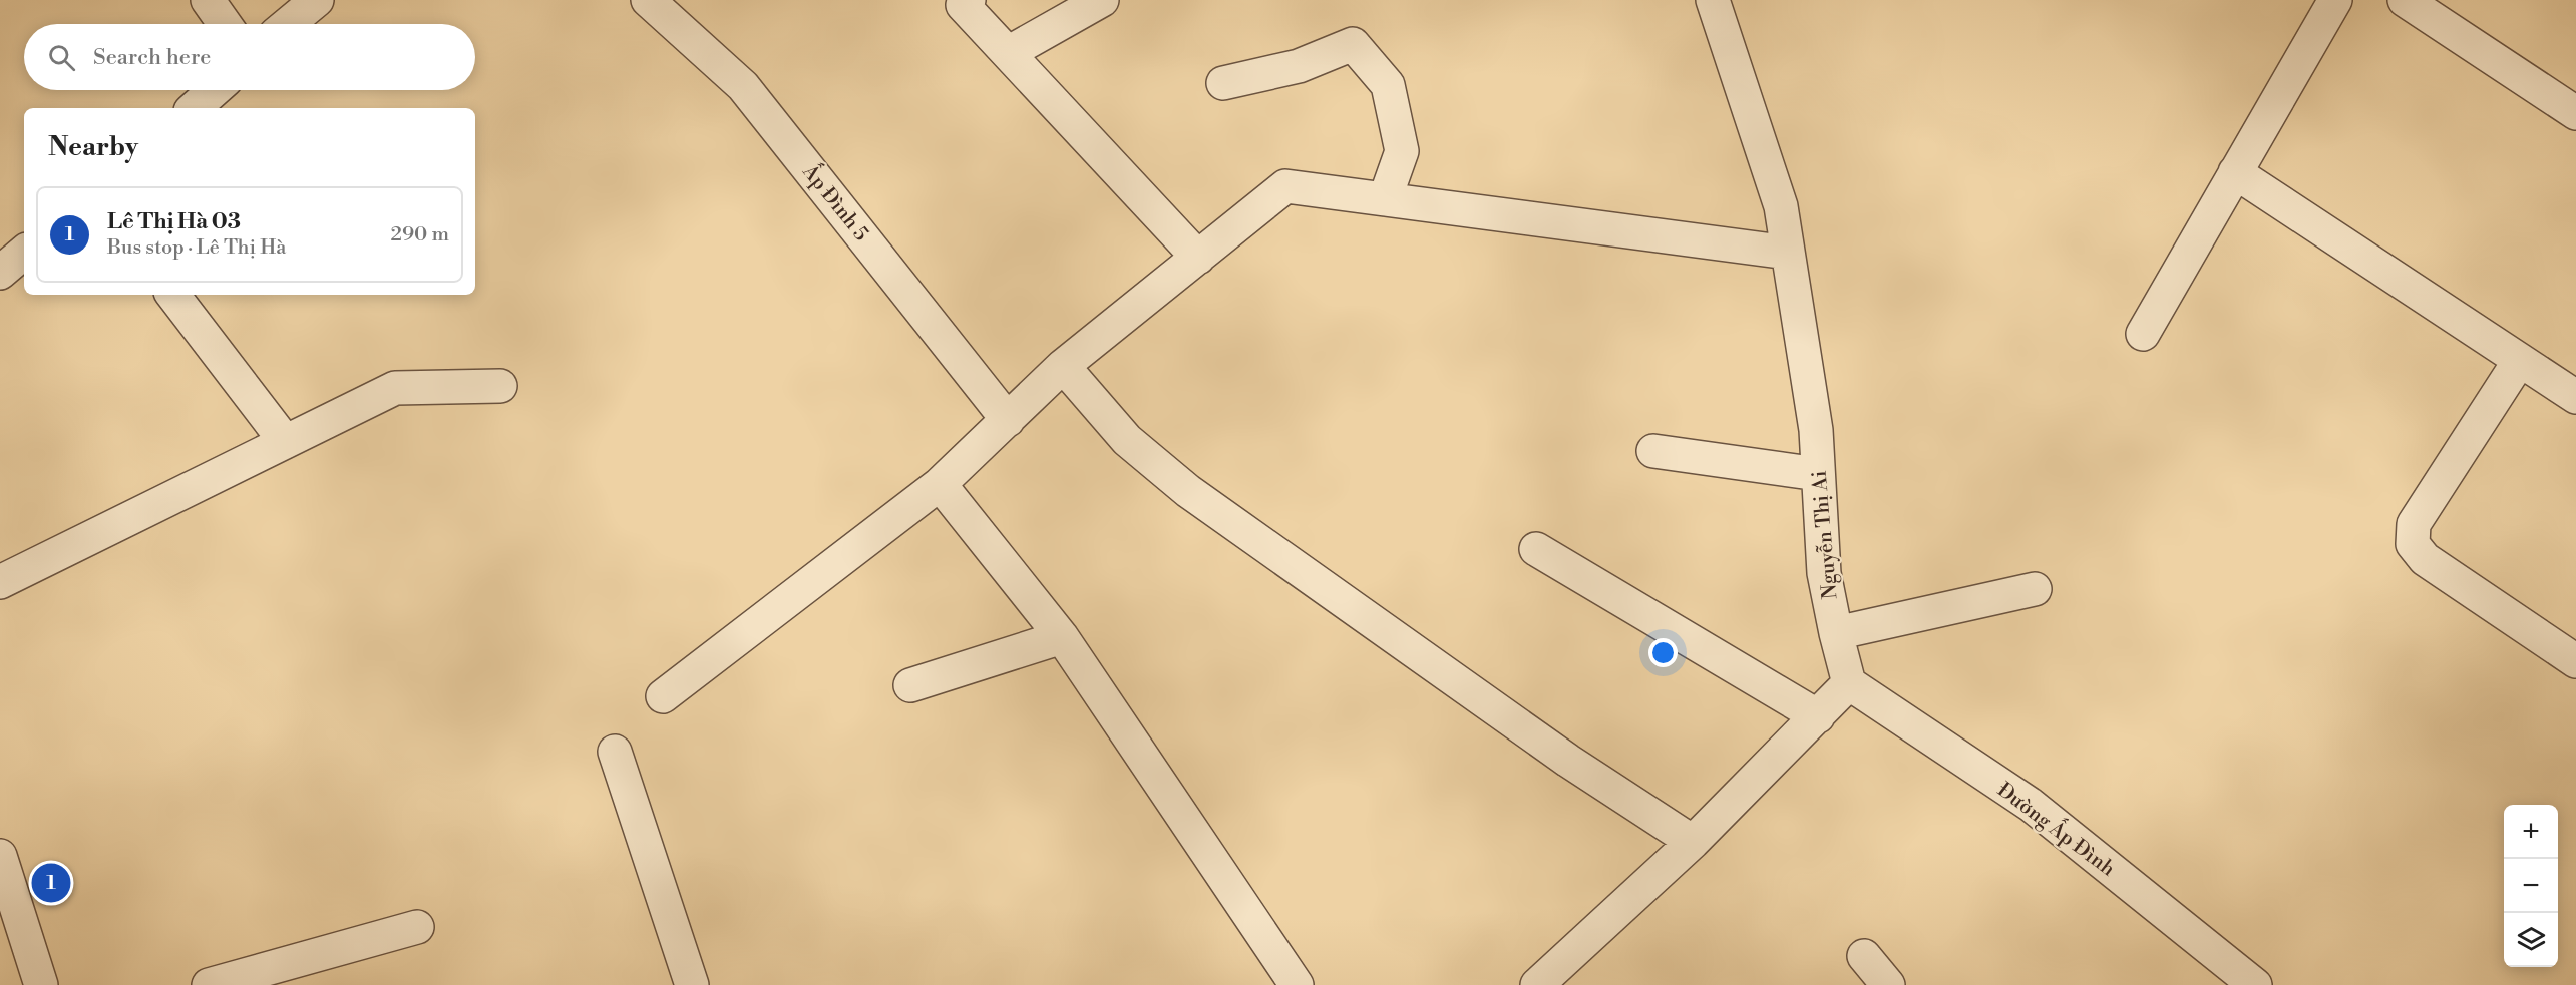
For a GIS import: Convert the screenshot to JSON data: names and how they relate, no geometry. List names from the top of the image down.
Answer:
{
  "streets": {
    "street": ["Ấp Đình 5", "Nguyễn Thị Ai", "Đường Ấp Đình"]
  },
  "crossings": [
    ["Nguyễn Thị Ai", "Đường Ấp Đình"]
  ],
  "page": {
    "search": "Search here",
    "heading": "Nearby",
    "list": [
      {
        "mark": "1",
        "name": "Lê Thị Hà 03",
        "note": "Bus stop · Lê Thị Hà",
        "value": "290 m"
      }
    ],
    "map_buttons": ["+", "−"],
    "pins": "1"
  }
}
